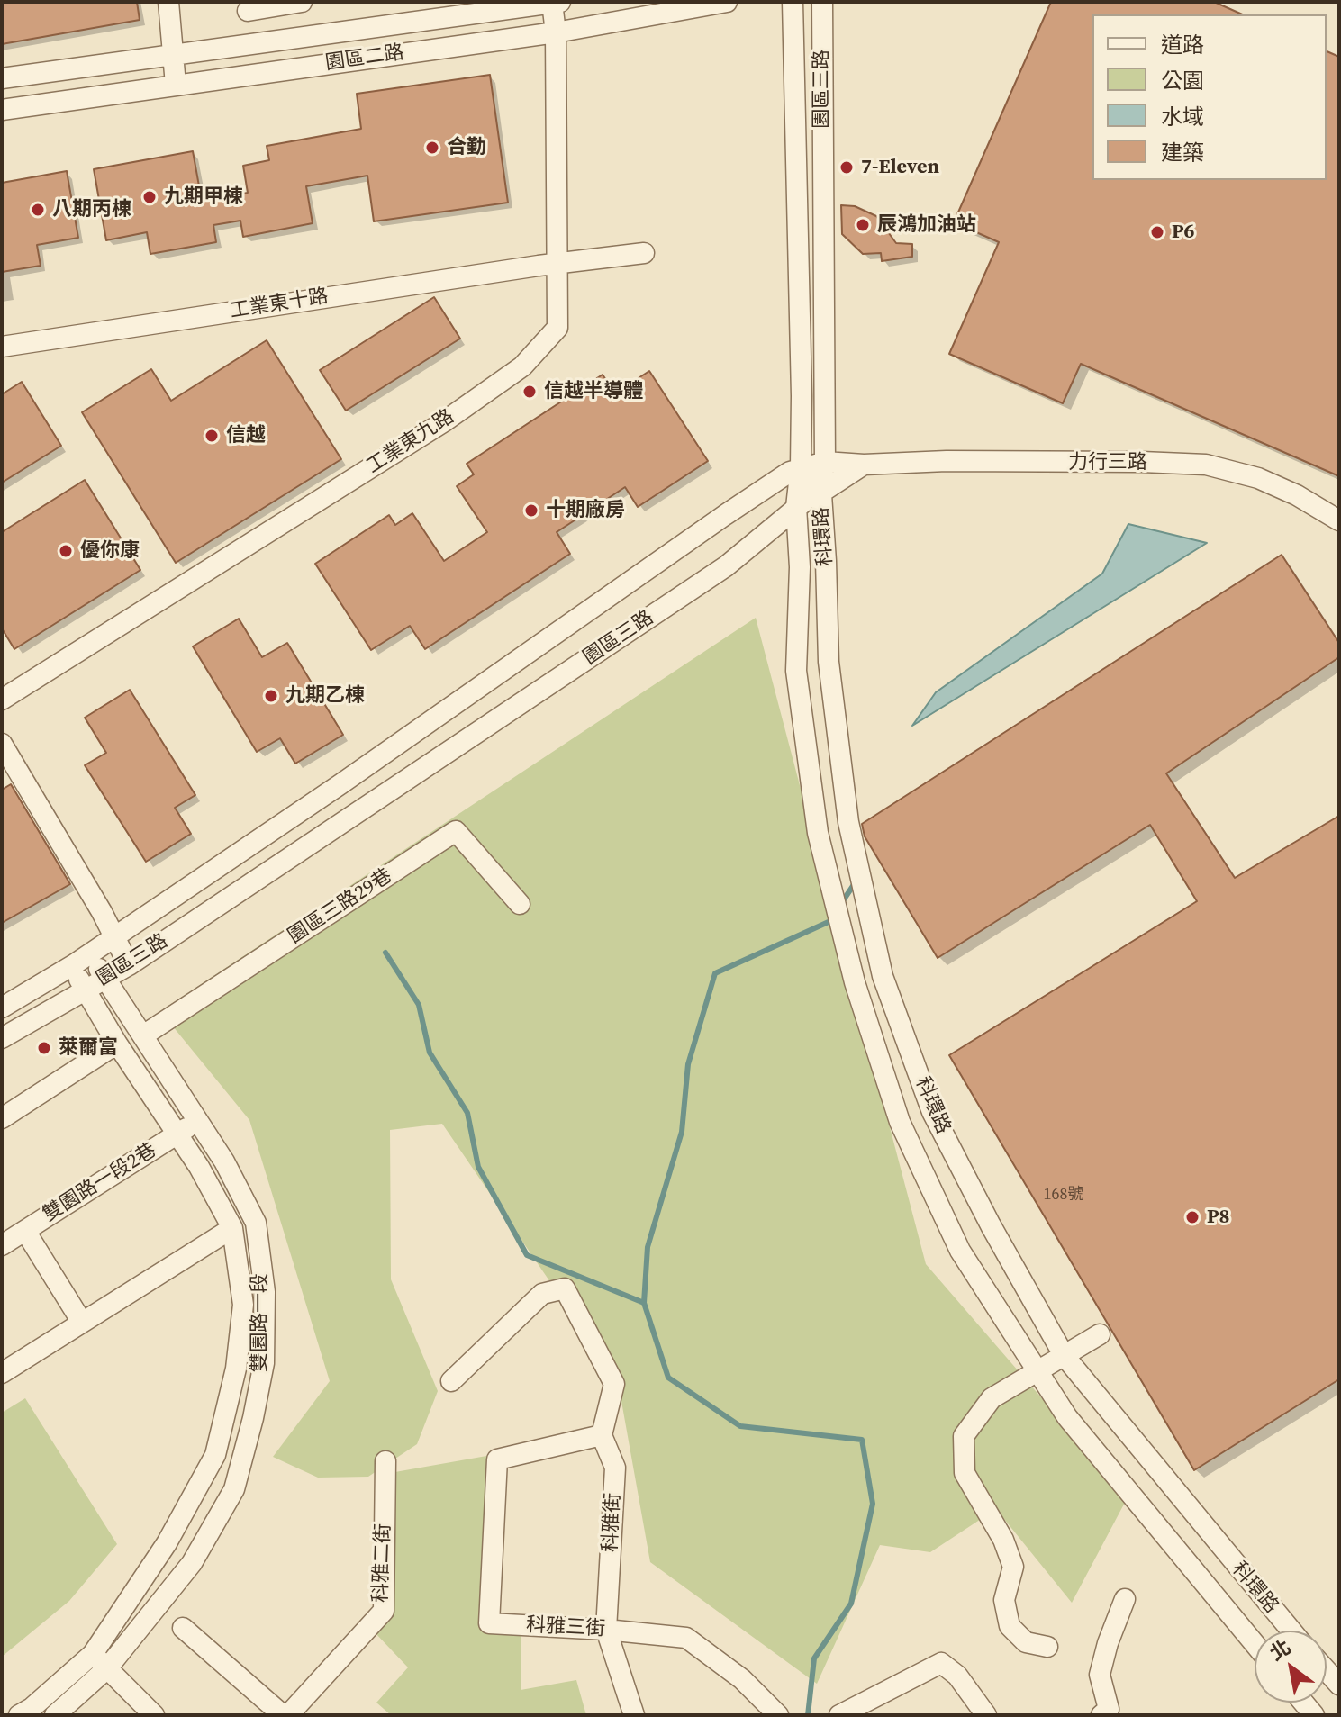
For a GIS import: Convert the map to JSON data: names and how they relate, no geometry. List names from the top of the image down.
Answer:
{
  "streets": {
    "street": [
      "園區二路",
      "園區三路",
      "工業東十路",
      "工業東九路",
      "力行三路",
      "科環路",
      "園區三路29巷",
      "雙園路一段2巷",
      "雙園路一段",
      "科雅街",
      "科雅二街",
      "科雅三街"
    ]
  },
  "crossings": [
    ["園區二路", "工業東九路"],
    ["園區三路", "力行三路"],
    ["園區三路", "科環路"],
    ["園區三路", "雙園路一段"],
    ["工業東十路", "工業東九路"],
    ["力行三路", "科環路"],
    ["園區三路29巷", "雙園路一段"],
    ["雙園路一段2巷", "雙園路一段"],
    ["科雅街", "科雅三街"]
  ],
  "places": [
    "合勤",
    "7-Eleven",
    "九期甲棟",
    "八期丙棟",
    "辰鴻加油站",
    "P6",
    "信越半導體",
    "信越",
    "十期廠房",
    "優你康",
    "九期乙棟",
    "萊爾富",
    "P8"
  ],
  "house_numbers": ["168號"],
  "legend": [
    "道路",
    "公園",
    "水域",
    "建築"
  ],
  "north": "top left"
}
